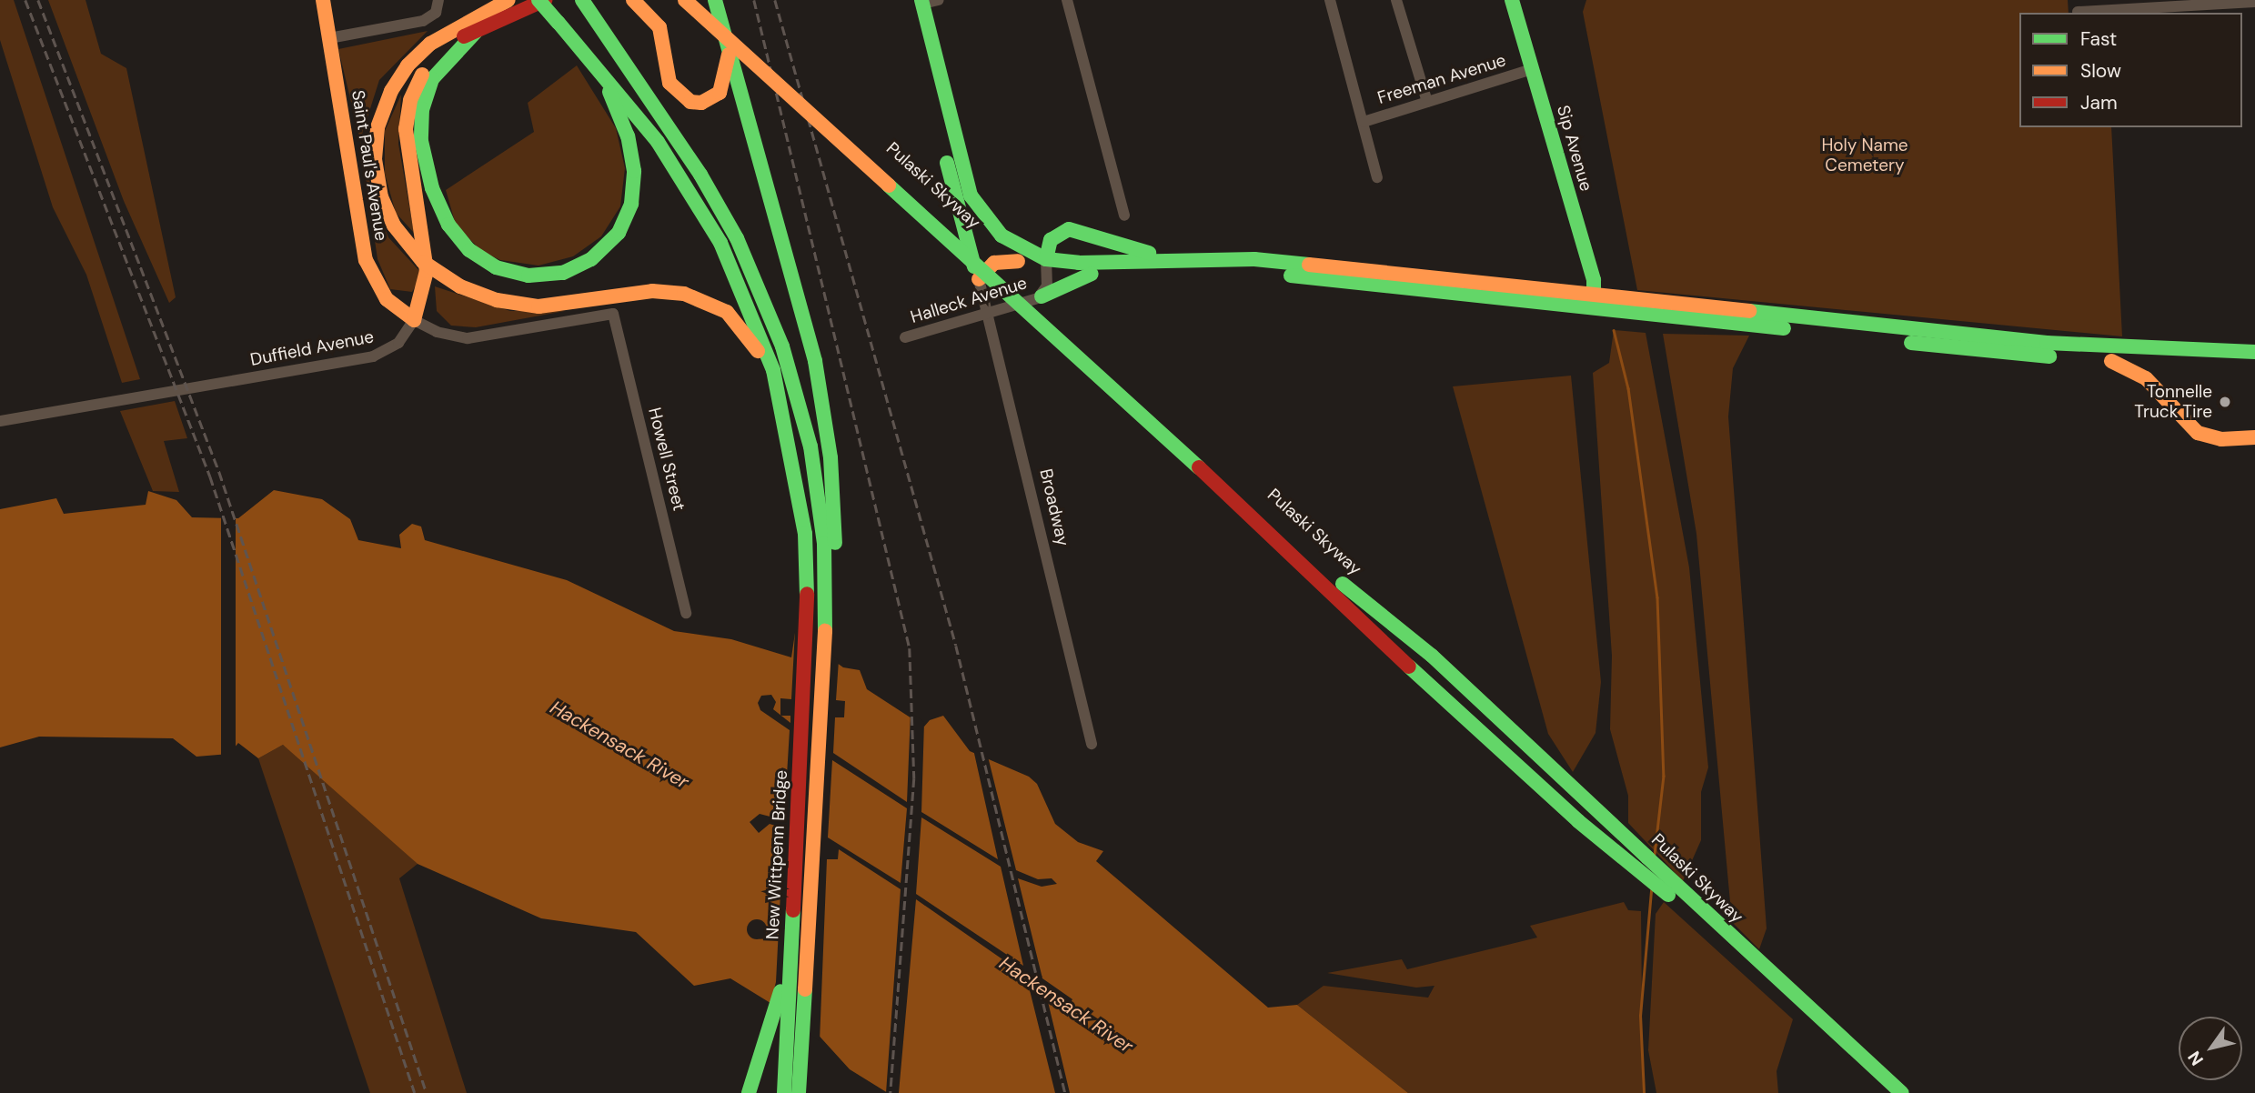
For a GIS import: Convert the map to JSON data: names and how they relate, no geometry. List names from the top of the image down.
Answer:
{
  "streets": {
    "main road": [
      "Sip Avenue",
      "Saint Paul's Avenue",
      "Pulaski Skyway",
      "New Wittpenn Bridge"
    ],
    "street": [
      "Freeman Avenue",
      "Halleck Avenue",
      "Duffield Avenue",
      "Howell Street",
      "Broadway"
    ]
  },
  "crossings": [
    ["Freeman Avenue", "Sip Avenue"],
    ["Saint Paul's Avenue", "Duffield Avenue"],
    ["Saint Paul's Avenue", "Howell Street"],
    ["Halleck Avenue", "Broadway"],
    ["Duffield Avenue", "Howell Street"]
  ],
  "water": ["Hackensack River"],
  "parks": ["Holy Name Cemetery"],
  "places": ["Tonnelle Truck Tire"],
  "legend": ["Fast", "Slow", "Jam"],
  "north": "bottom left"
}
